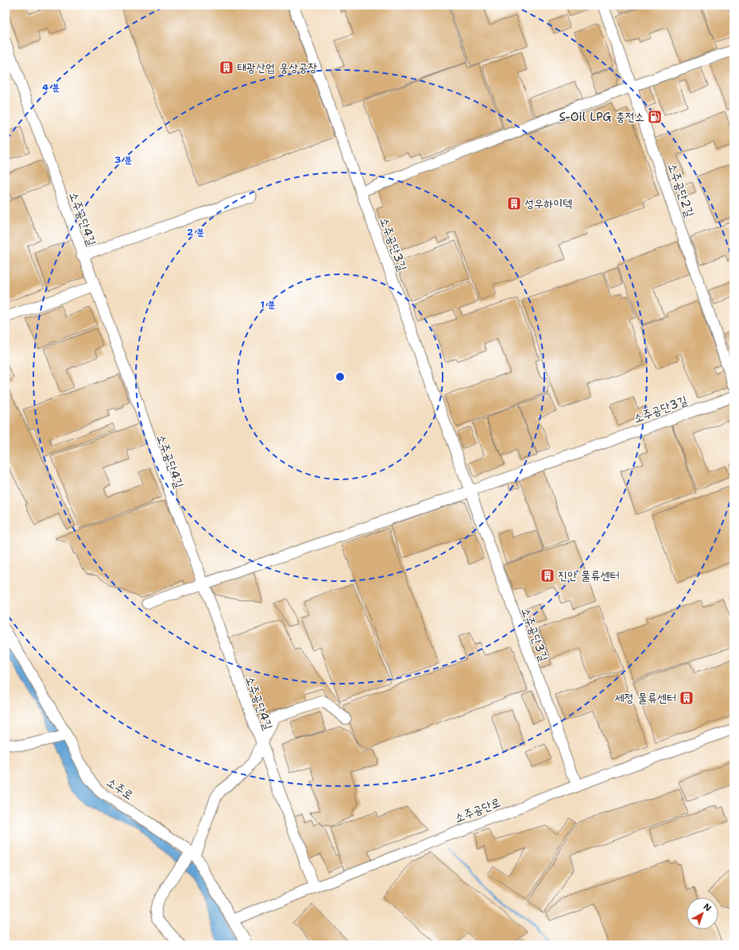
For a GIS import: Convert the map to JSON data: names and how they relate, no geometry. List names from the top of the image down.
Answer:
{
  "streets": {
    "street": [
      "소주공단2길",
      "소주공단4길",
      "소주공단3길",
      "소주로",
      "소주공단로"
    ]
  },
  "crossings": [
    ["소주공단4길", "소주공단로"],
    ["소주공단3길", "소주공단로"],
    ["소주로", "소주공단로"]
  ],
  "places": {
    "building": [
      "태광산업 웅상공장",
      "성우하이텍",
      "진안 물류센터",
      "세정 물류센터"
    ],
    "fuel station": ["S-Oil LPG 충전소"]
  },
  "north": "top right",
  "rings": [
    "4 분",
    "3 분",
    "2 분",
    "1 분"
  ]
}
